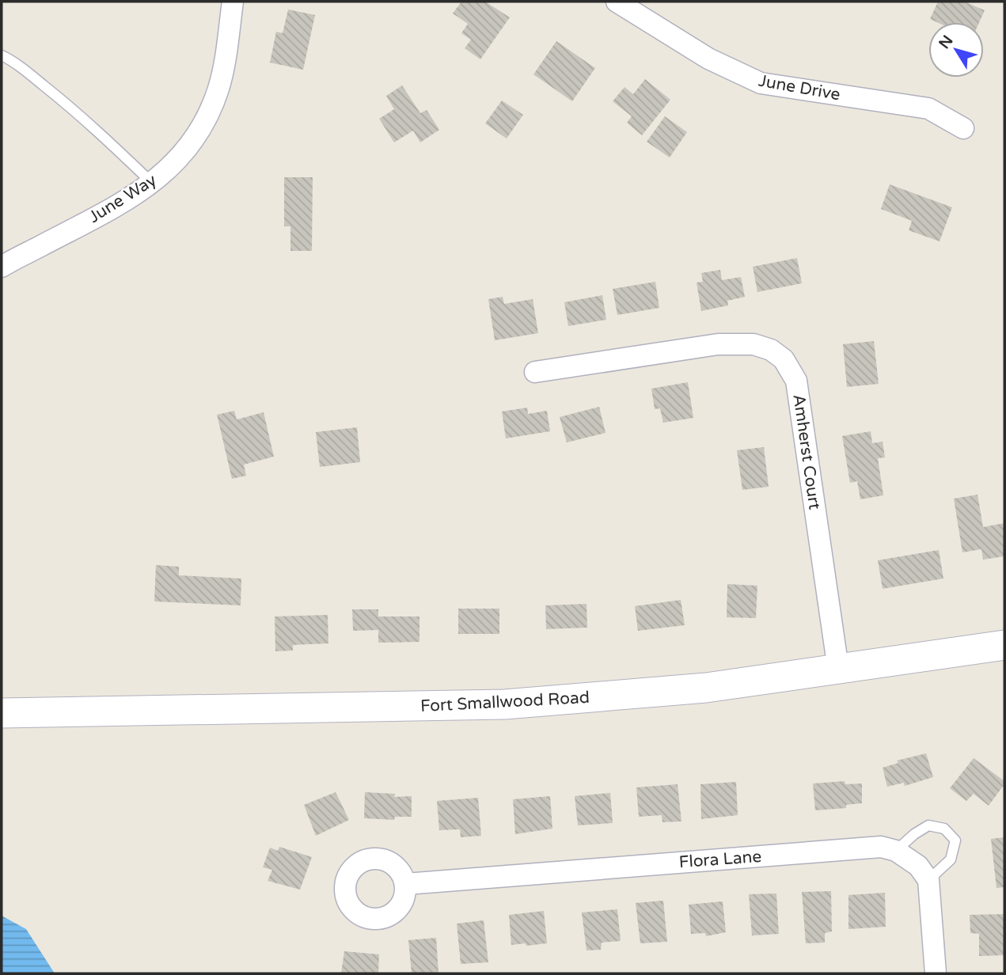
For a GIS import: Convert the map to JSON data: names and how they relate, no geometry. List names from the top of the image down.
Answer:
{
  "streets": {
    "main road": ["Fort Smallwood Road"],
    "street": [
      "June Drive",
      "June Way",
      "Amherst Court",
      "Flora Lane"
    ]
  },
  "crossings": [
    ["Amherst Court", "Fort Smallwood Road"]
  ],
  "north": "top left"
}
